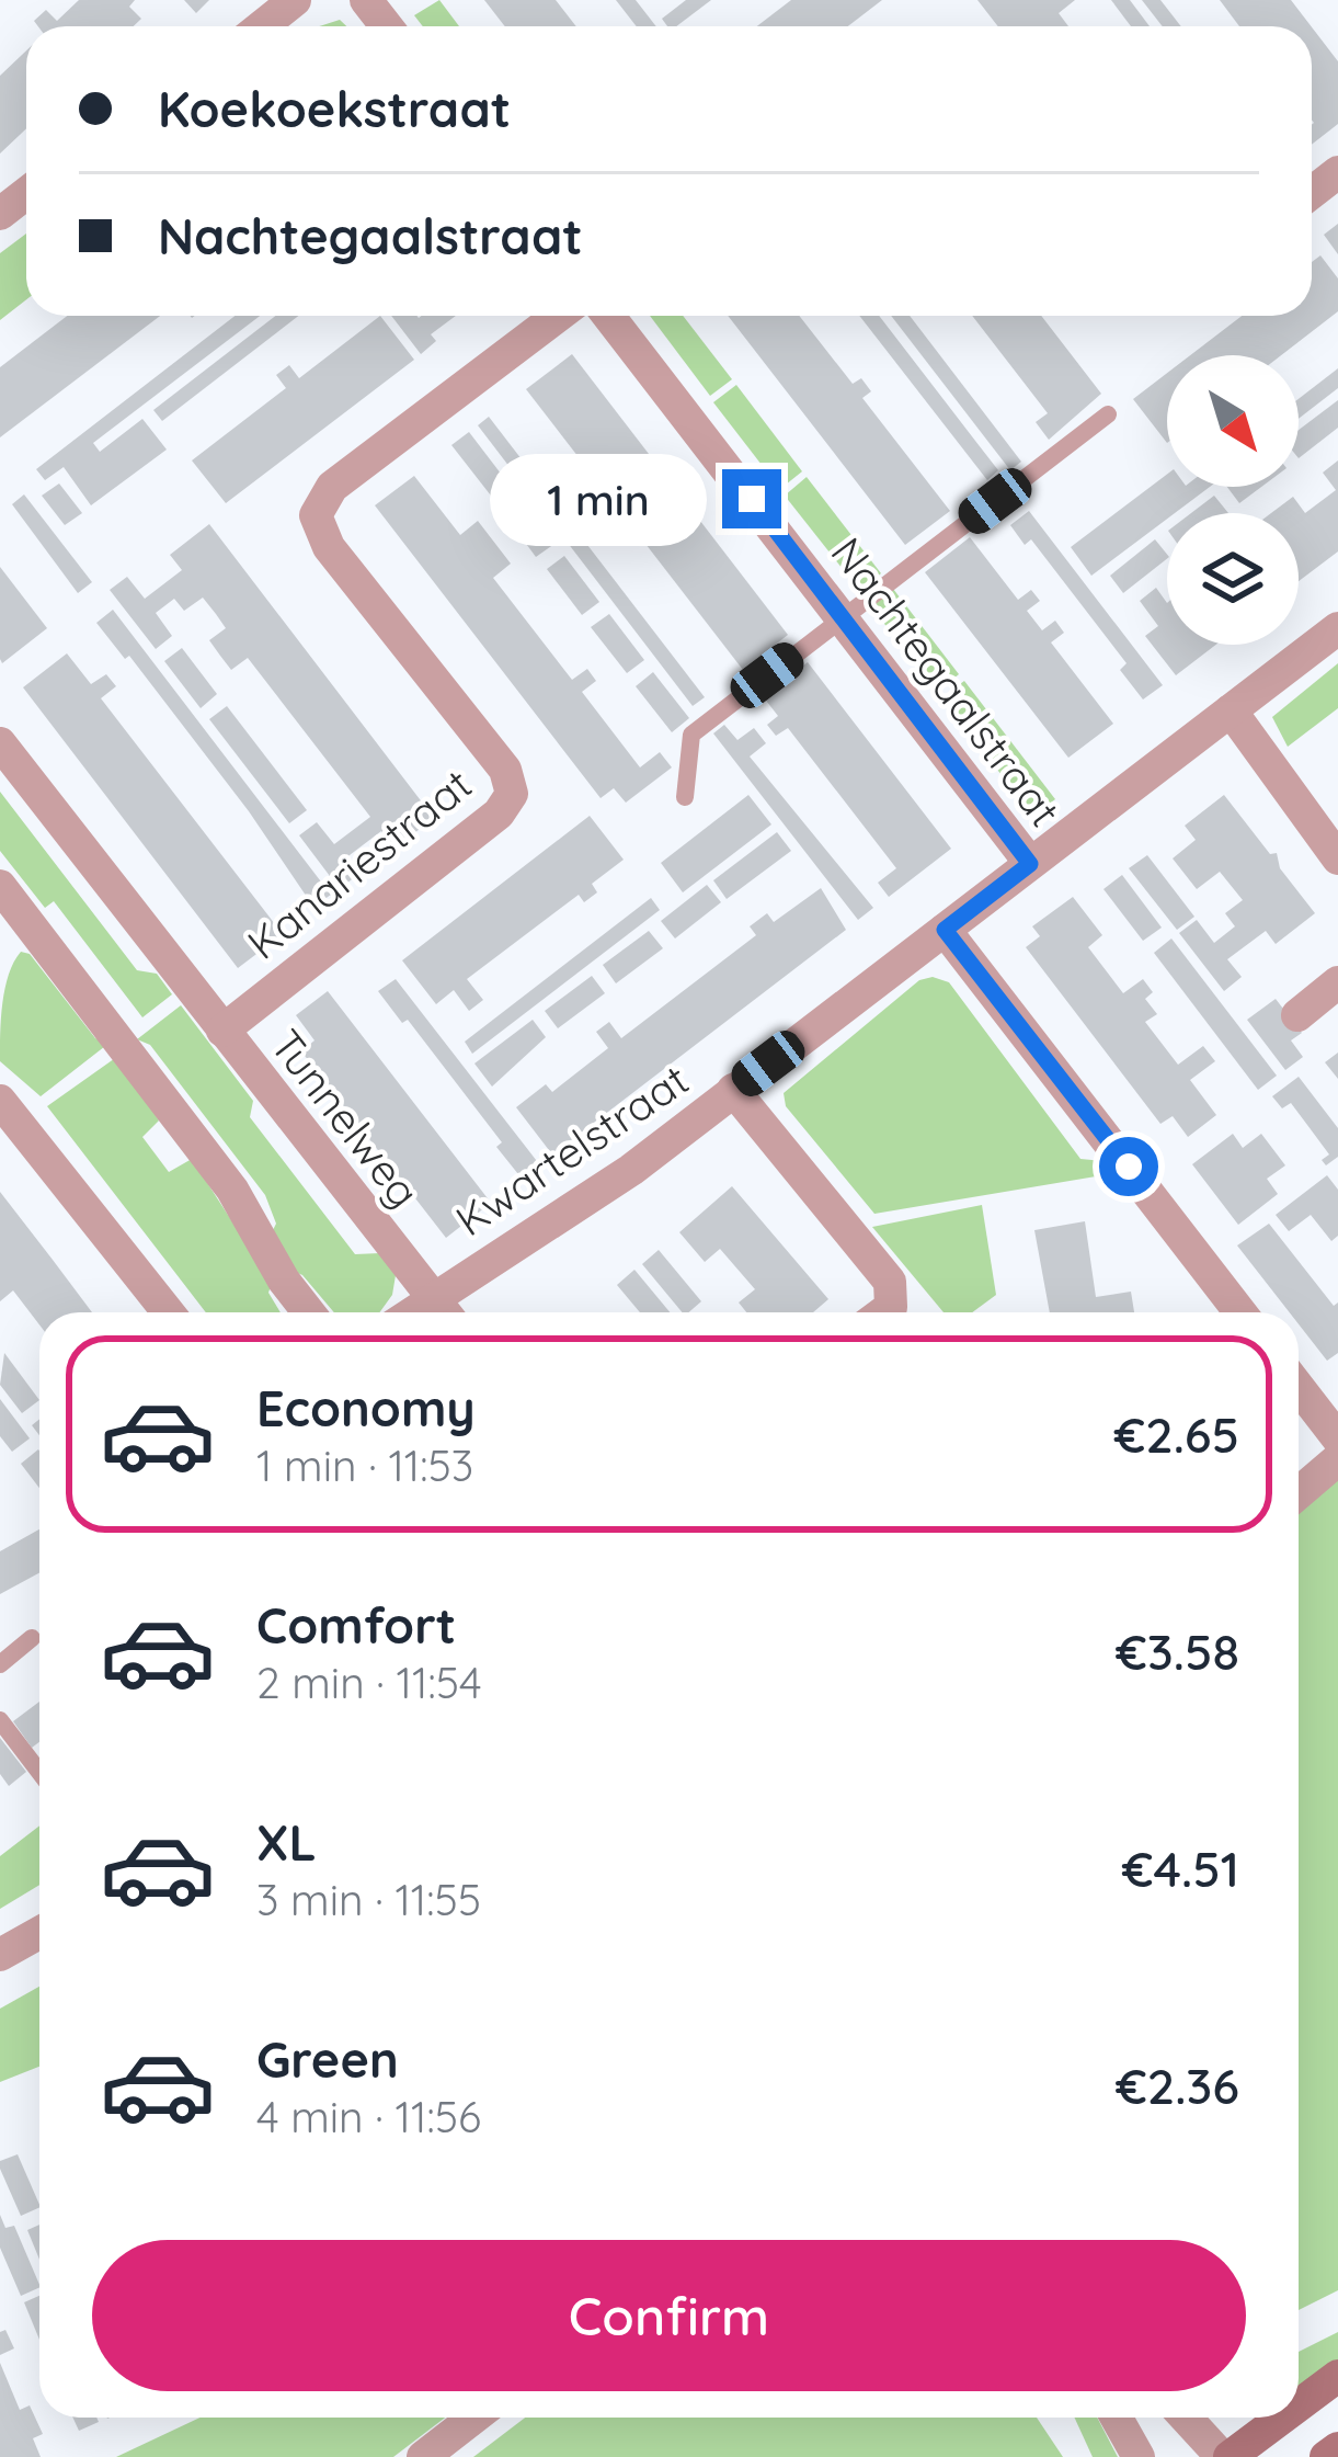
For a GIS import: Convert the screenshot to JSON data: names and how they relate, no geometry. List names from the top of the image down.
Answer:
{
  "streets": {
    "street": [
      "Nachtegaalstraat",
      "Kanariestraat",
      "Tunnelweg",
      "Kwartelstraat"
    ]
  },
  "crossings": [
    ["Nachtegaalstraat", "Kwartelstraat"],
    ["Kanariestraat", "Tunnelweg"],
    ["Tunnelweg", "Kwartelstraat"]
  ],
  "north": "bottom right",
  "page": {
    "banner": ["Koekoekstraat", "Nachtegaalstraat"],
    "bubble": "1 min",
    "list": [
      {
        "name": "Economy",
        "note": "1 min · 11:53",
        "value": "€2.65"
      },
      {
        "name": "Comfort",
        "note": "2 min · 11:54",
        "value": "€3.58"
      },
      {
        "name": "XL",
        "note": "3 min · 11:55",
        "value": "€4.51"
      },
      {
        "name": "Green",
        "note": "4 min · 11:56",
        "value": "€2.36"
      }
    ],
    "buttons": "Confirm"
  }
}
